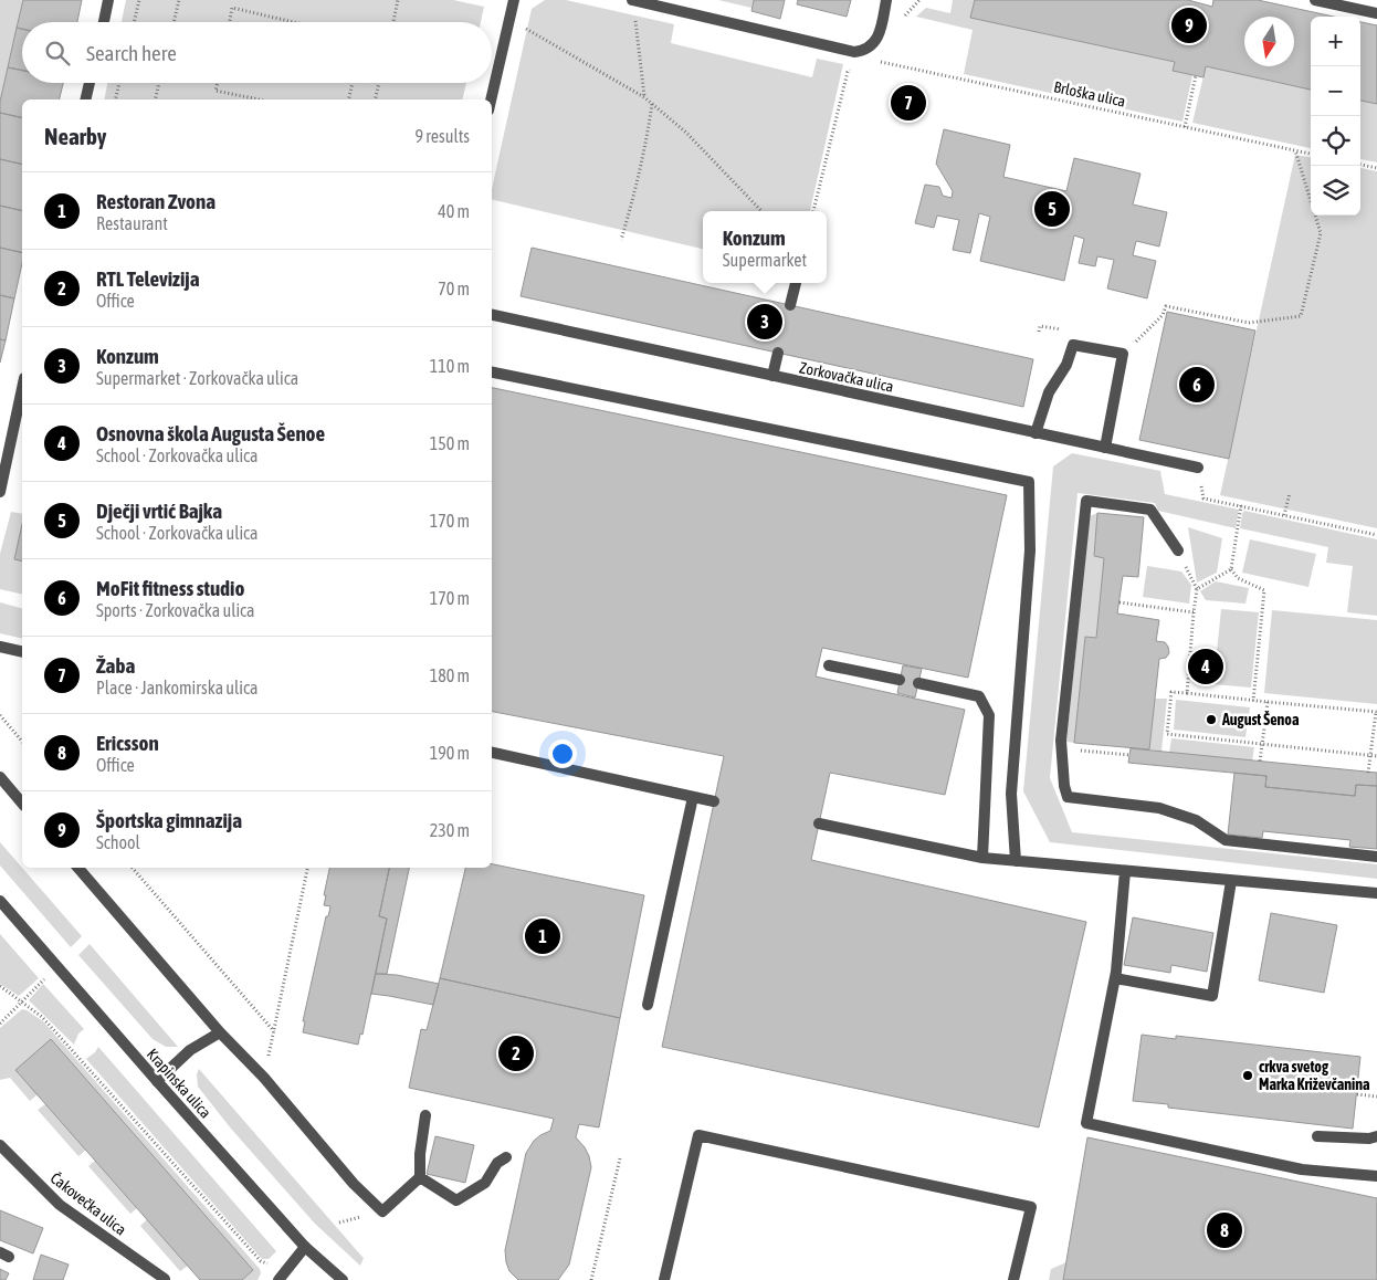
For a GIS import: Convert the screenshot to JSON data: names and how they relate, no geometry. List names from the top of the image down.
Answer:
{
  "streets": {
    "street": ["Zorkovačka ulica", "Krapinska ulica", "Čakovečka ulica"],
    "path": ["Brloška ulica"]
  },
  "places": ["August Šenoa", "crkva svetog Marka Križevčanina"],
  "north": "bottom",
  "page": {
    "pins": [
      "9",
      "7",
      "5",
      "3",
      "6",
      "4",
      "1",
      "2",
      "8"
    ],
    "map_buttons": ["+", "−"],
    "search": "Search here",
    "heading": ["Nearby", "9 results"],
    "list": [
      {
        "mark": "1",
        "name": "Restoran Zvona",
        "note": "Restaurant",
        "value": "40 m"
      },
      {
        "mark": "2",
        "name": "RTL Televizija",
        "note": "Office",
        "value": "70 m"
      },
      {
        "mark": "3",
        "name": "Konzum",
        "note": "Supermarket · Zorkovačka ulica",
        "value": "110 m"
      },
      {
        "mark": "4",
        "name": "Osnovna škola Augusta Šenoe",
        "note": "School · Zorkovačka ulica",
        "value": "150 m"
      },
      {
        "mark": "5",
        "name": "Dječji vrtić Bajka",
        "note": "School · Zorkovačka ulica",
        "value": "170 m"
      },
      {
        "mark": "6",
        "name": "MoFit fitness studio",
        "note": "Sports · Zorkovačka ulica",
        "value": "170 m"
      },
      {
        "mark": "7",
        "name": "Žaba",
        "note": "Place · Jankomirska ulica",
        "value": "180 m"
      },
      {
        "mark": "8",
        "name": "Ericsson",
        "note": "Office",
        "value": "190 m"
      },
      {
        "mark": "9",
        "name": "Športska gimnazija",
        "note": "School",
        "value": "230 m"
      }
    ],
    "popup": ["Konzum", "Supermarket"]
  }
}
